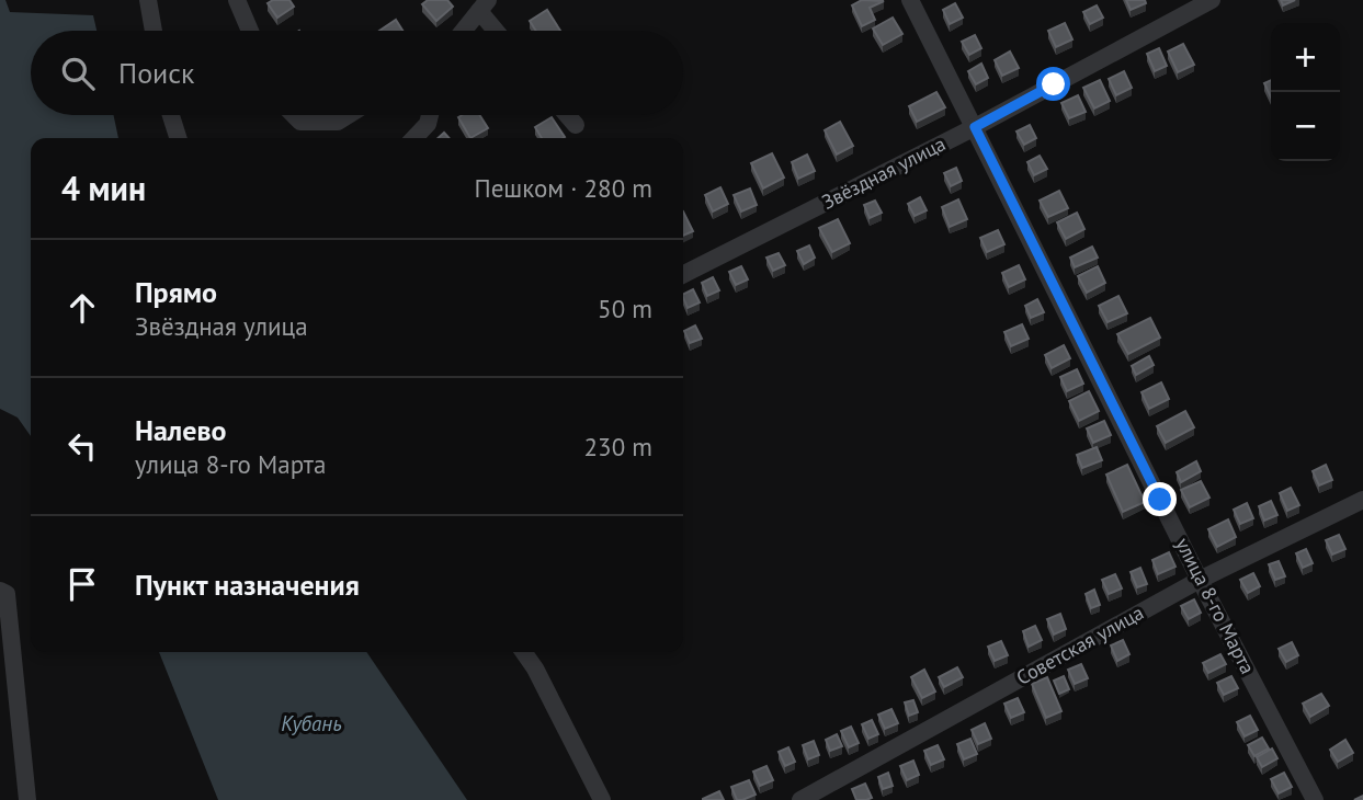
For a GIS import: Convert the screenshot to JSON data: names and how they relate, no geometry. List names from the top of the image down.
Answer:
{
  "streets": {
    "street": ["Звёздная улица", "улица 8-го Марта", "Советская улица"]
  },
  "crossings": [
    ["Звёздная улица", "улица 8-го Марта"],
    ["улица 8-го Марта", "Советская улица"]
  ],
  "water": ["Кубань"],
  "page": {
    "map_buttons": ["+", "−"],
    "search": "Поиск",
    "heading": ["4 мин", "Пешком · 280 m"],
    "list": [
      ["Прямо", "Звёздная улица", "50 m"],
      ["Налево", "улица 8-го Марта", "230 m"],
      "Пункт назначения"
    ]
  }
}
